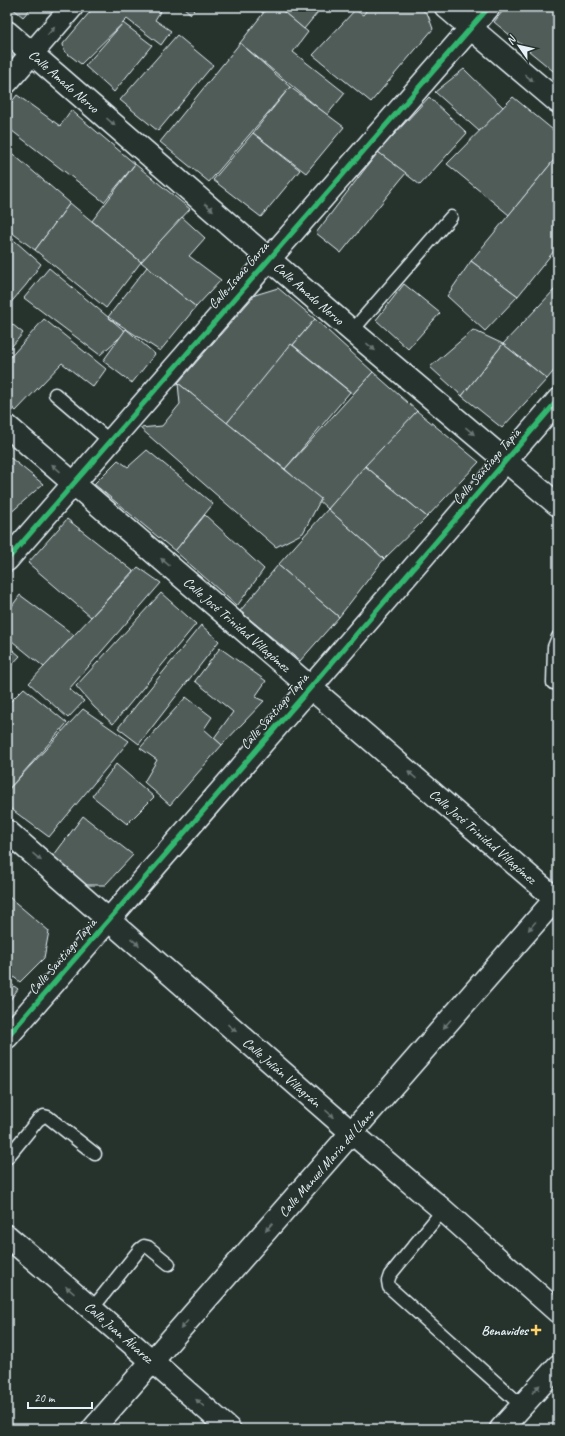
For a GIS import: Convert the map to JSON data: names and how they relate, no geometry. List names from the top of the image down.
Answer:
{
  "streets": {
    "street": [
      "Calle Amado Nervo",
      "Calle Isaac Garza",
      "Calle Santiago Tapia",
      "Calle José Trinidad Villagómez",
      "Calle Julián Villagrán",
      "Calle Manuel Maria del Llano",
      "Calle Juan Álvarez"
    ]
  },
  "crossings": [
    ["Calle Amado Nervo", "Calle Isaac Garza"],
    ["Calle Amado Nervo", "Calle Santiago Tapia"],
    ["Calle Isaac Garza", "Calle José Trinidad Villagómez"],
    ["Calle Santiago Tapia", "Calle José Trinidad Villagómez"],
    ["Calle Santiago Tapia", "Calle Julián Villagrán"],
    ["Calle José Trinidad Villagómez", "Calle Manuel Maria del Llano"],
    ["Calle Julián Villagrán", "Calle Manuel Maria del Llano"],
    ["Calle Manuel Maria del Llano", "Calle Juan Álvarez"]
  ],
  "one_way": [
    "Calle Amado Nervo",
    "Calle José Trinidad Villagómez",
    "Calle Julián Villagrán",
    "Calle Manuel Maria del Llano",
    "Calle Juan Álvarez"
  ],
  "places": {
    "health": ["Benavides"]
  },
  "scale_bar": "20 m",
  "north": "top left"
}
